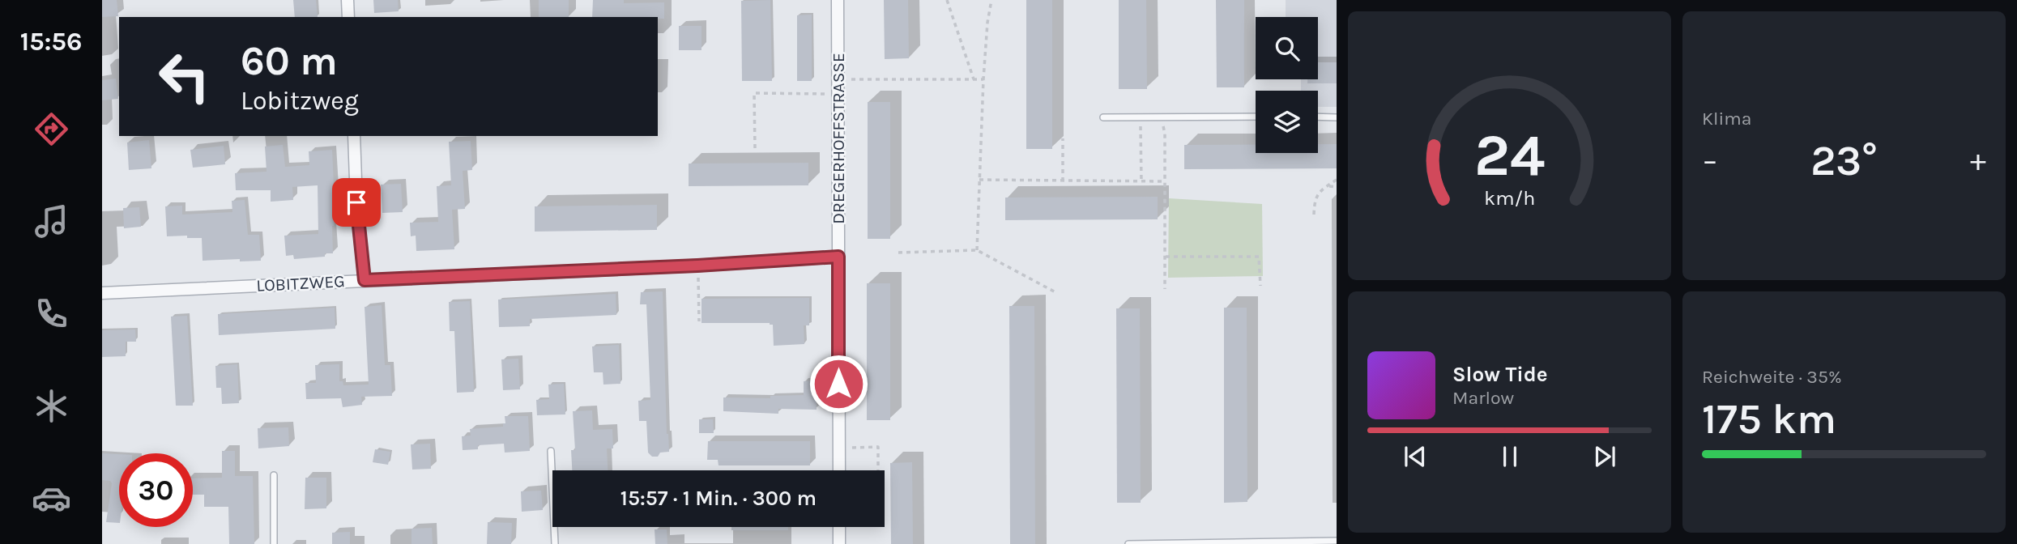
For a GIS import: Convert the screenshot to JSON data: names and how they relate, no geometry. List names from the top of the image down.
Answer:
{
  "streets": {
    "street": ["DREGERHOFFSTRASSE", "LOBITZWEG"]
  },
  "crossings": [
    ["DREGERHOFFSTRASSE", "LOBITZWEG"]
  ],
  "page": {
    "tabs": "15:56",
    "tile": [
      "Klima",
      ["Reichweite · 35%", "175 km"]
    ],
    "turn": ["60 m", "Lobitzweg"],
    "heat": ["−", "23°", "+"],
    "song": ["Slow Tide", "Marlow"],
    "limit": "30",
    "trip": "15:57 · 1 Min. · 300 m",
    "gauge": ["24", "km/h"]
  }
}
